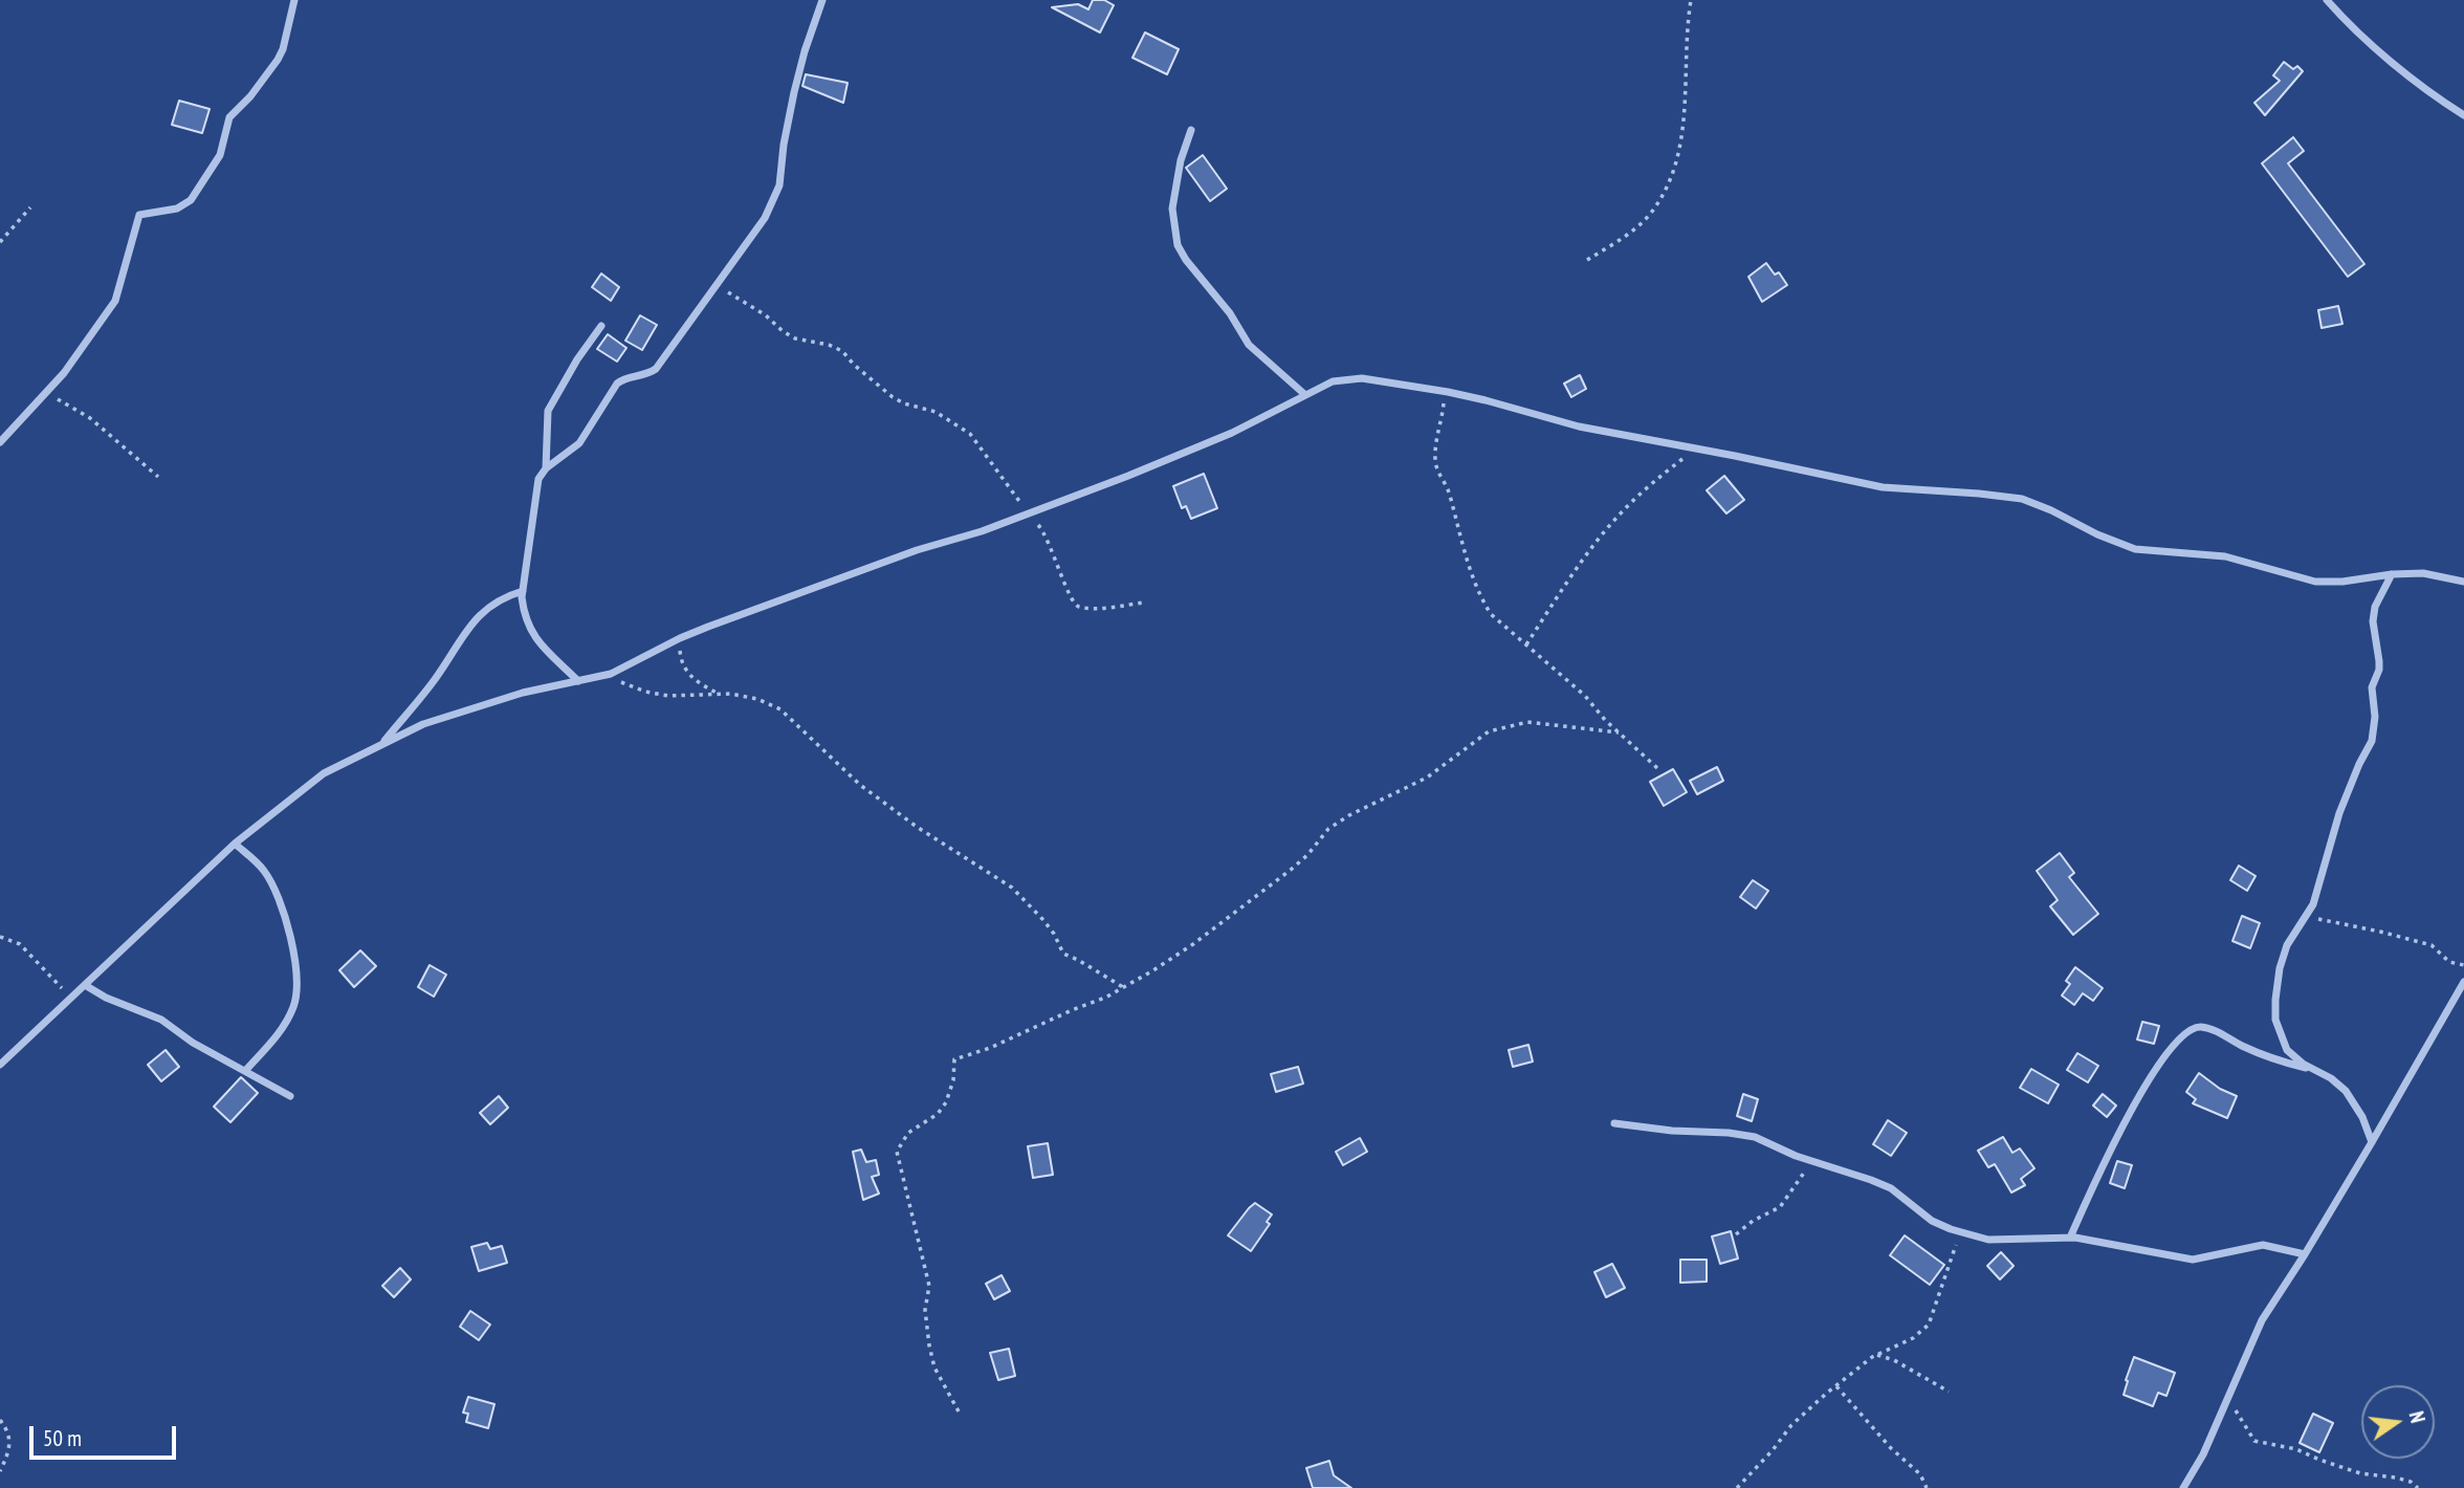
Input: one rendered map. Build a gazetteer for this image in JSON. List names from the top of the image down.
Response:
{
  "scale_bar": "50 m",
  "north": "right"
}
